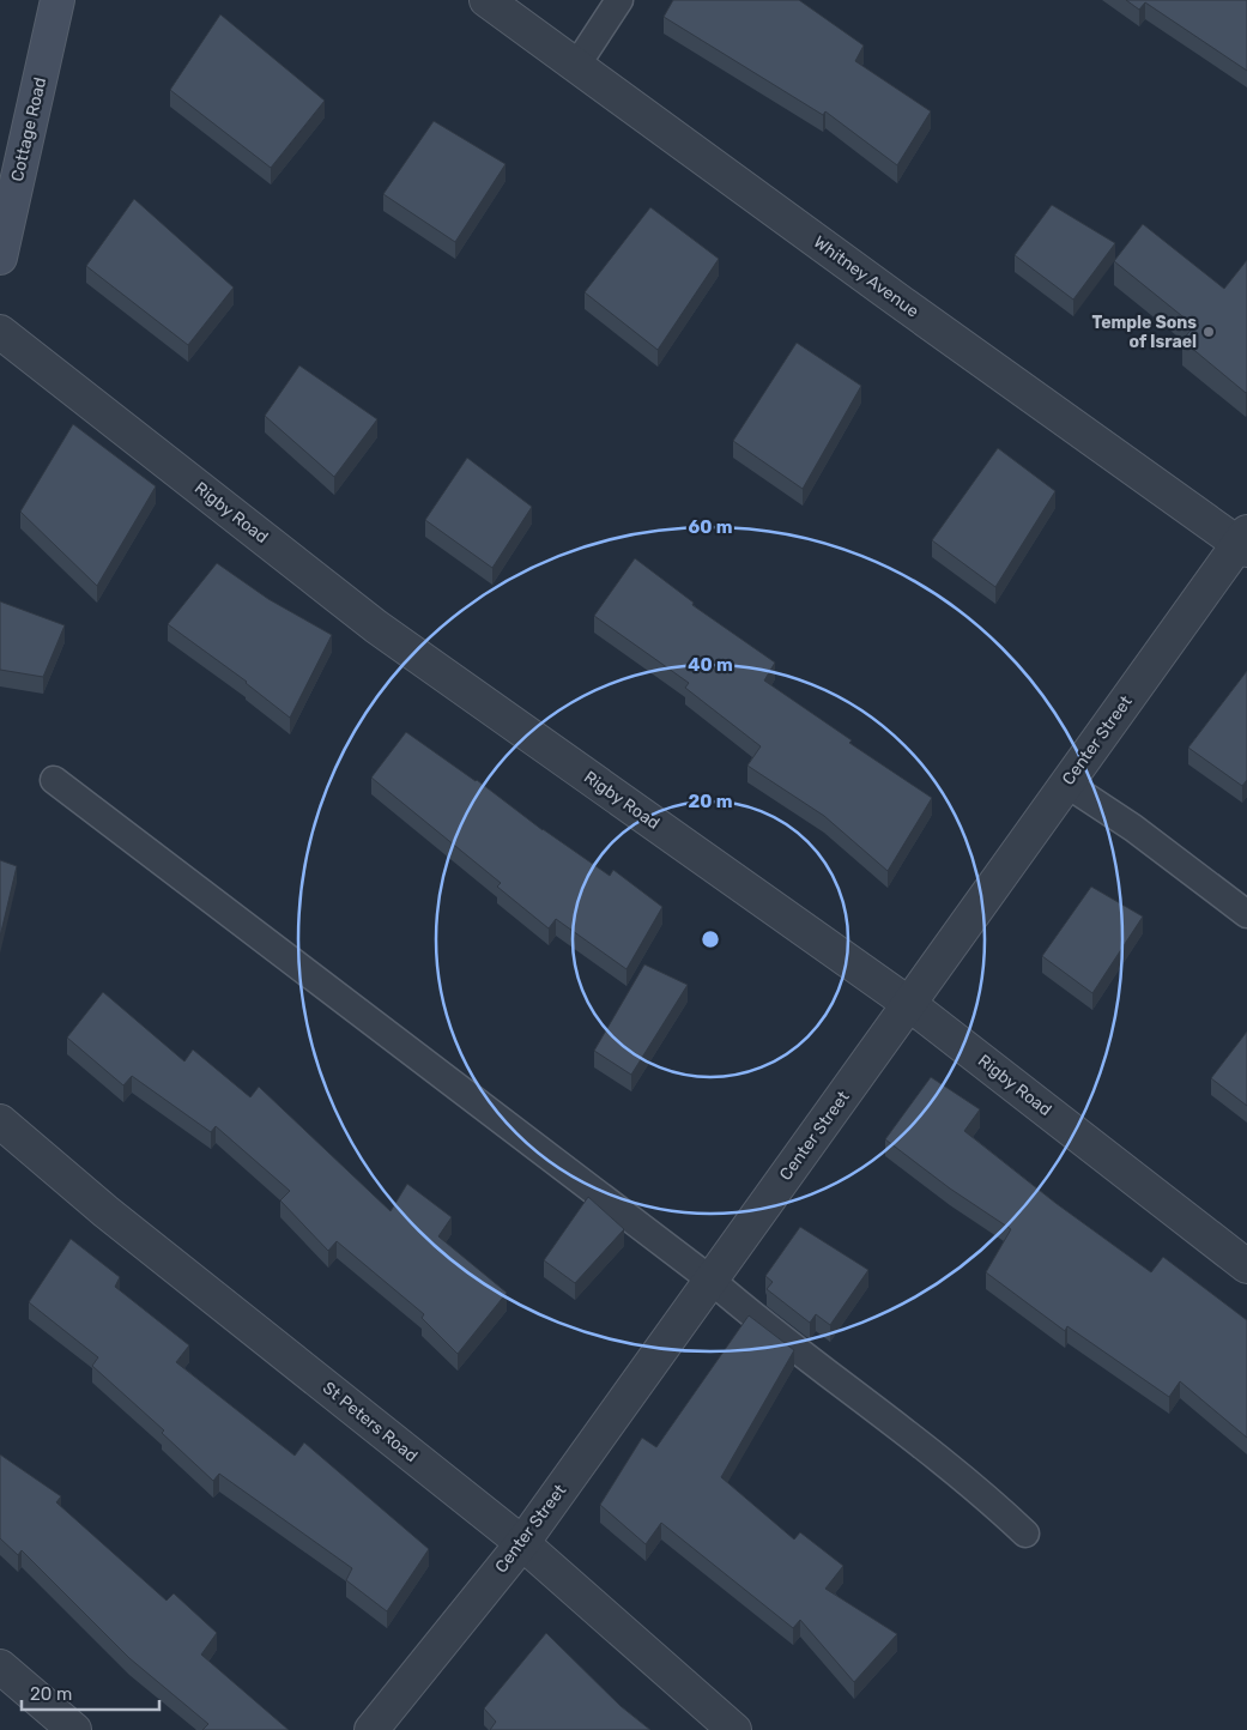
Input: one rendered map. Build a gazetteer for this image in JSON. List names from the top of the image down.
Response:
{
  "streets": {
    "main road": ["Cottage Road"],
    "street": [
      "Whitney Avenue",
      "Rigby Road",
      "Center Street",
      "St Peters Road"
    ]
  },
  "crossings": [
    ["Whitney Avenue", "Center Street"],
    ["Rigby Road", "Center Street"],
    ["Center Street", "St Peters Road"]
  ],
  "places": ["Temple Sons of Israel"],
  "scale_bar": "20 m",
  "rings": ["60 m", "40 m", "20 m"]
}
